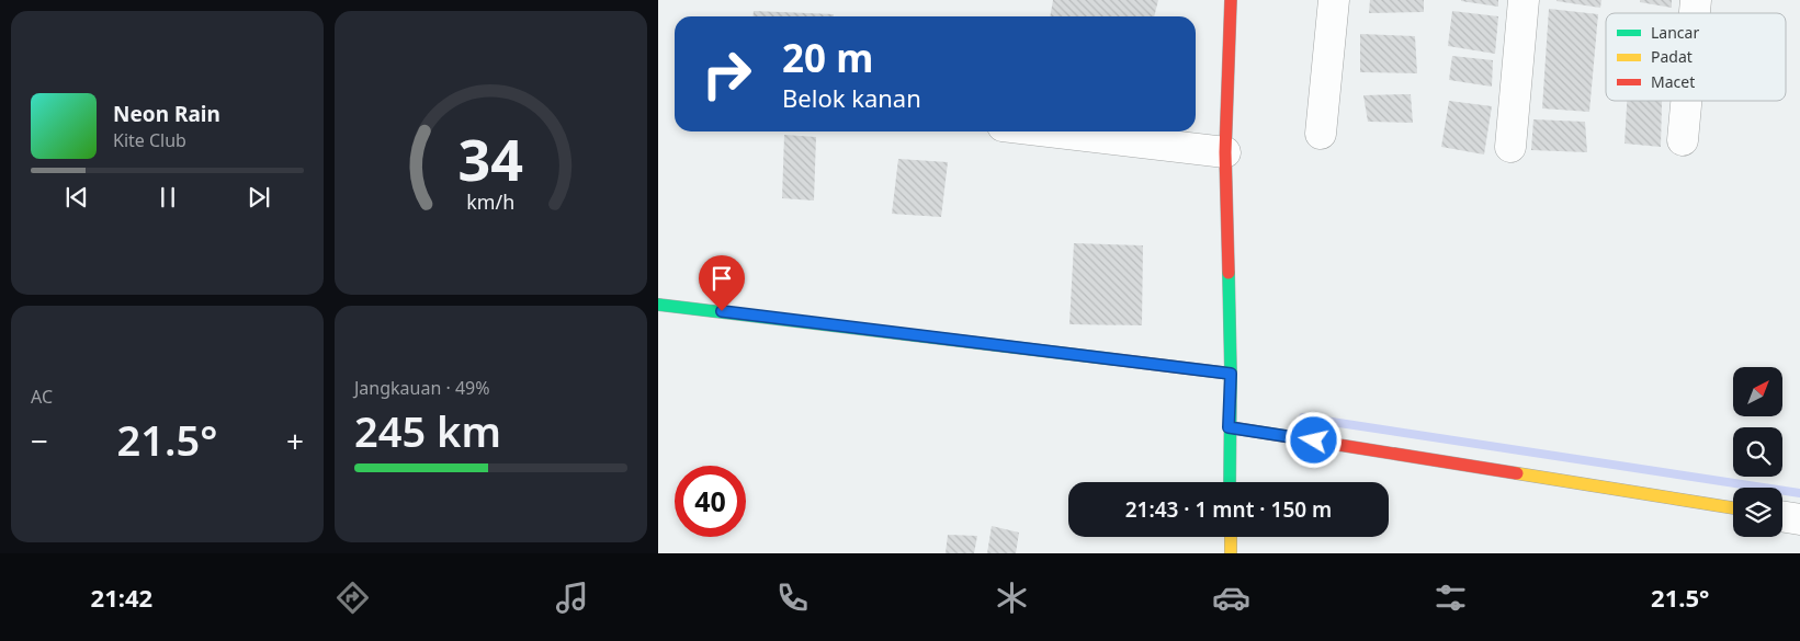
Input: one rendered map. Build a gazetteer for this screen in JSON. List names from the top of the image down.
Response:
{
  "legend": ["Lancar", "Padat", "Macet"],
  "north": "top right",
  "page": {
    "turn": ["20 m", "Belok kanan"],
    "song": ["Neon Rain", "Kite Club"],
    "tile": [
      "AC",
      ["Jangkauan · 49%", "245 km"]
    ],
    "heat": ["−", "21.5°", "+"],
    "limit": "40",
    "trip": "21:43 · 1 mnt · 150 m",
    "tabs": ["21:42", "21.5°"],
    "gauge": ["34", "km/h"]
  }
}
